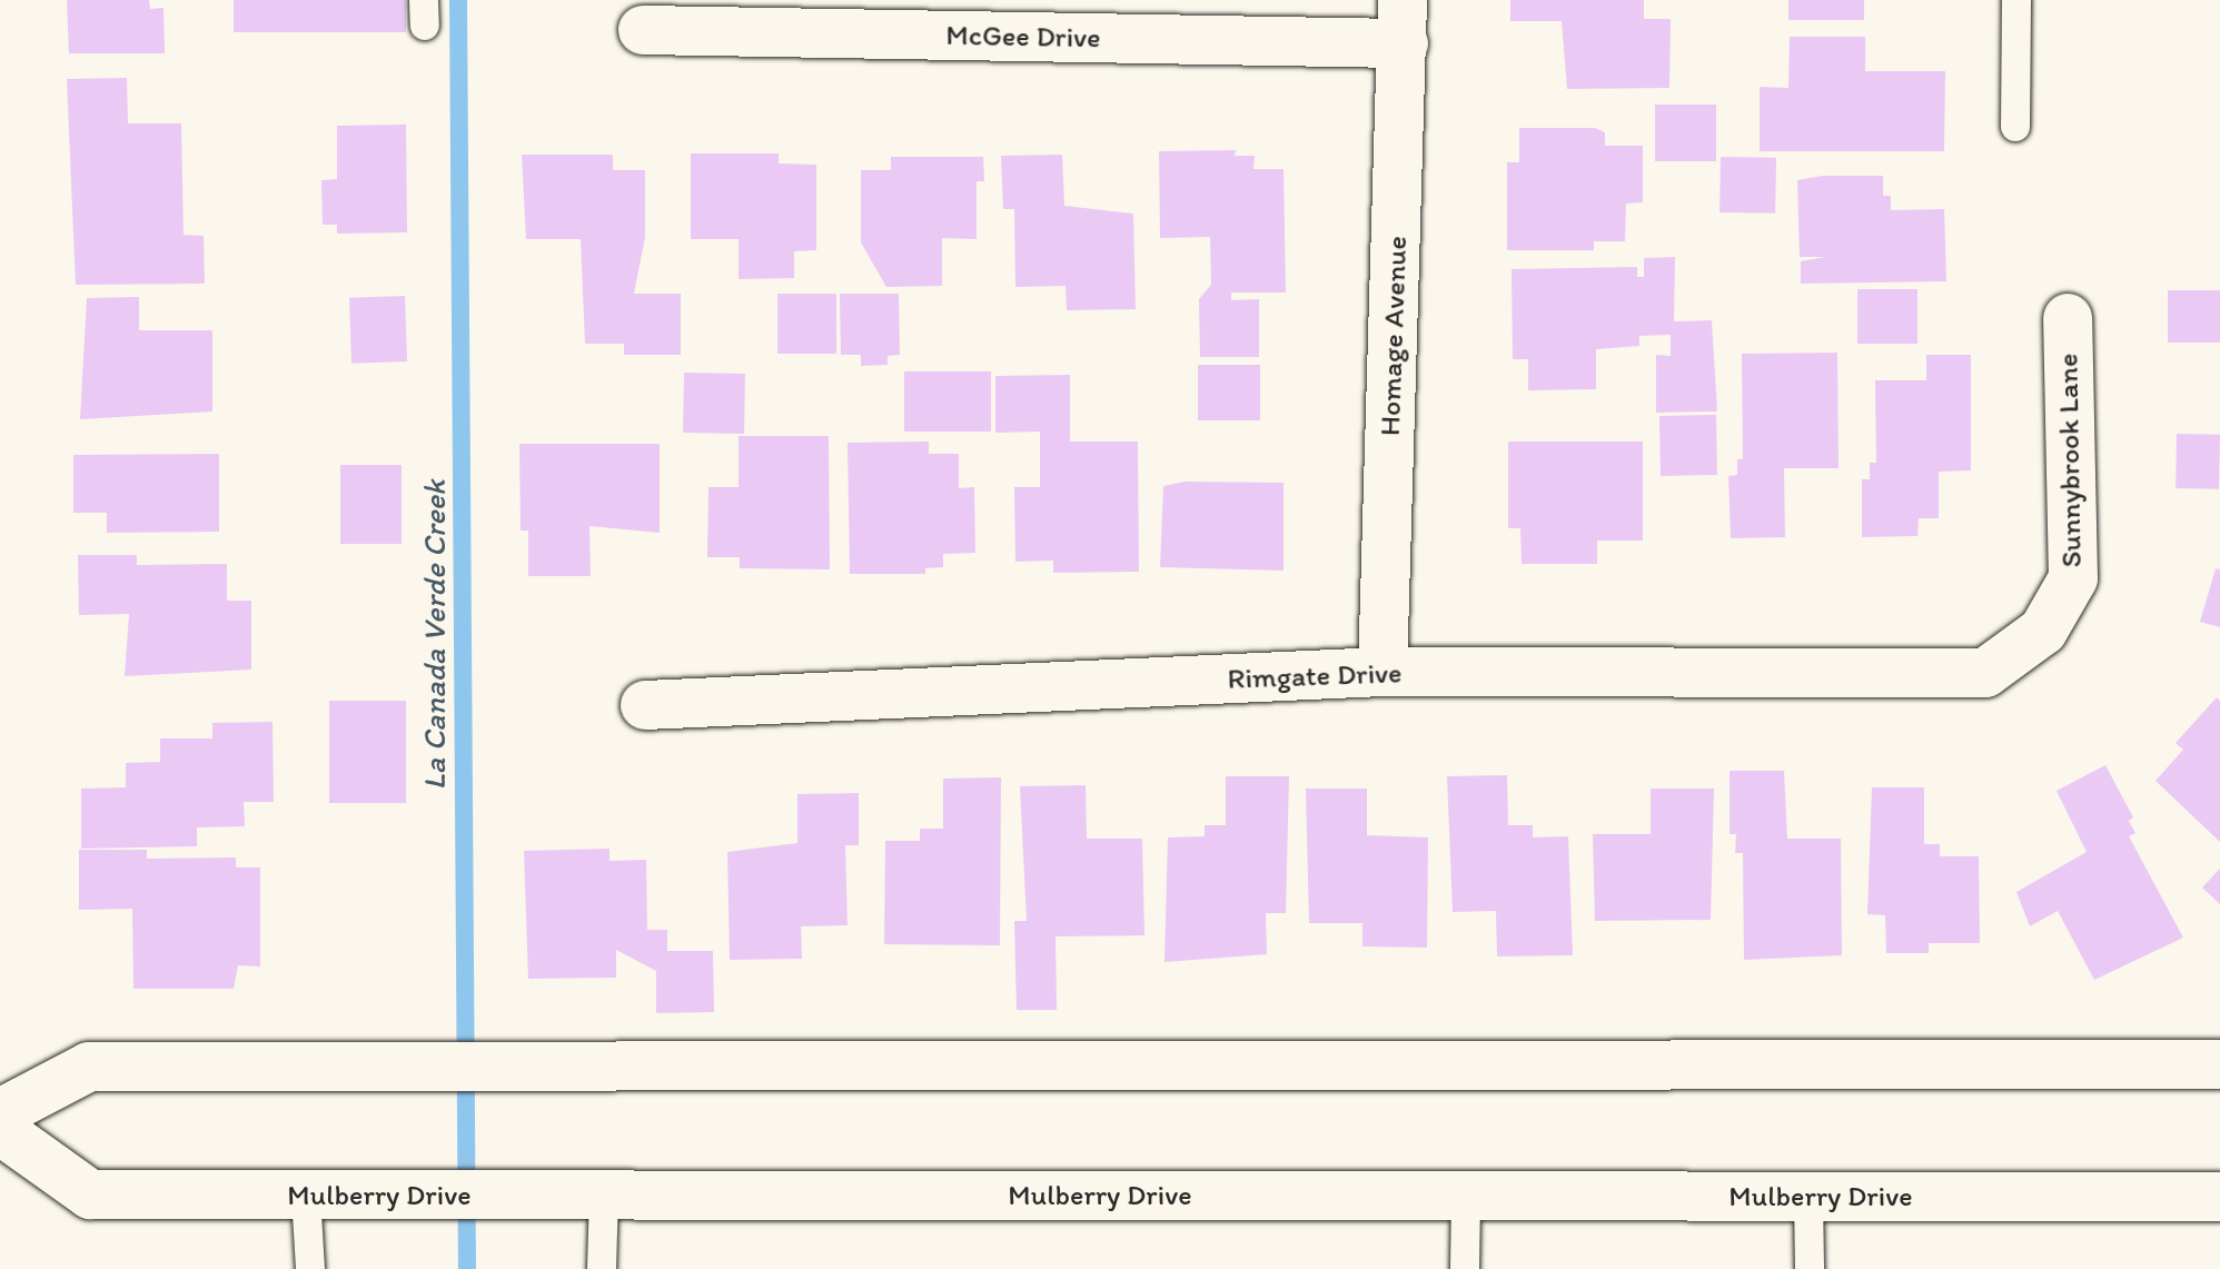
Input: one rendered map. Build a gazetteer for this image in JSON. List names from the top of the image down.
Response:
{
  "streets": {
    "main road": [
      "McGee Drive",
      "Homage Avenue",
      "Sunnybrook Lane",
      "Rimgate Drive",
      "Mulberry Drive"
    ]
  },
  "crossings": [
    ["McGee Drive", "Homage Avenue"],
    ["Homage Avenue", "Rimgate Drive"],
    ["Sunnybrook Lane", "Rimgate Drive"]
  ],
  "water": ["La Canada Verde Creek"]
}
